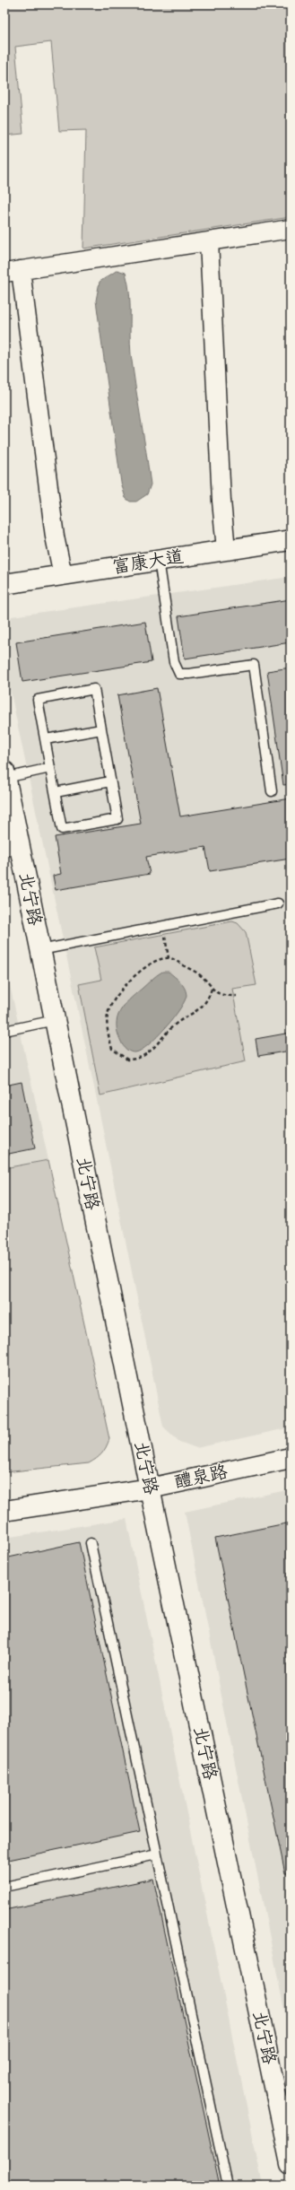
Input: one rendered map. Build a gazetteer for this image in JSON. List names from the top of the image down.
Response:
{
  "streets": {
    "street": ["富康大道", "北宁路", "醴泉路"]
  },
  "crossings": [
    ["北宁路", "醴泉路"]
  ]
}
